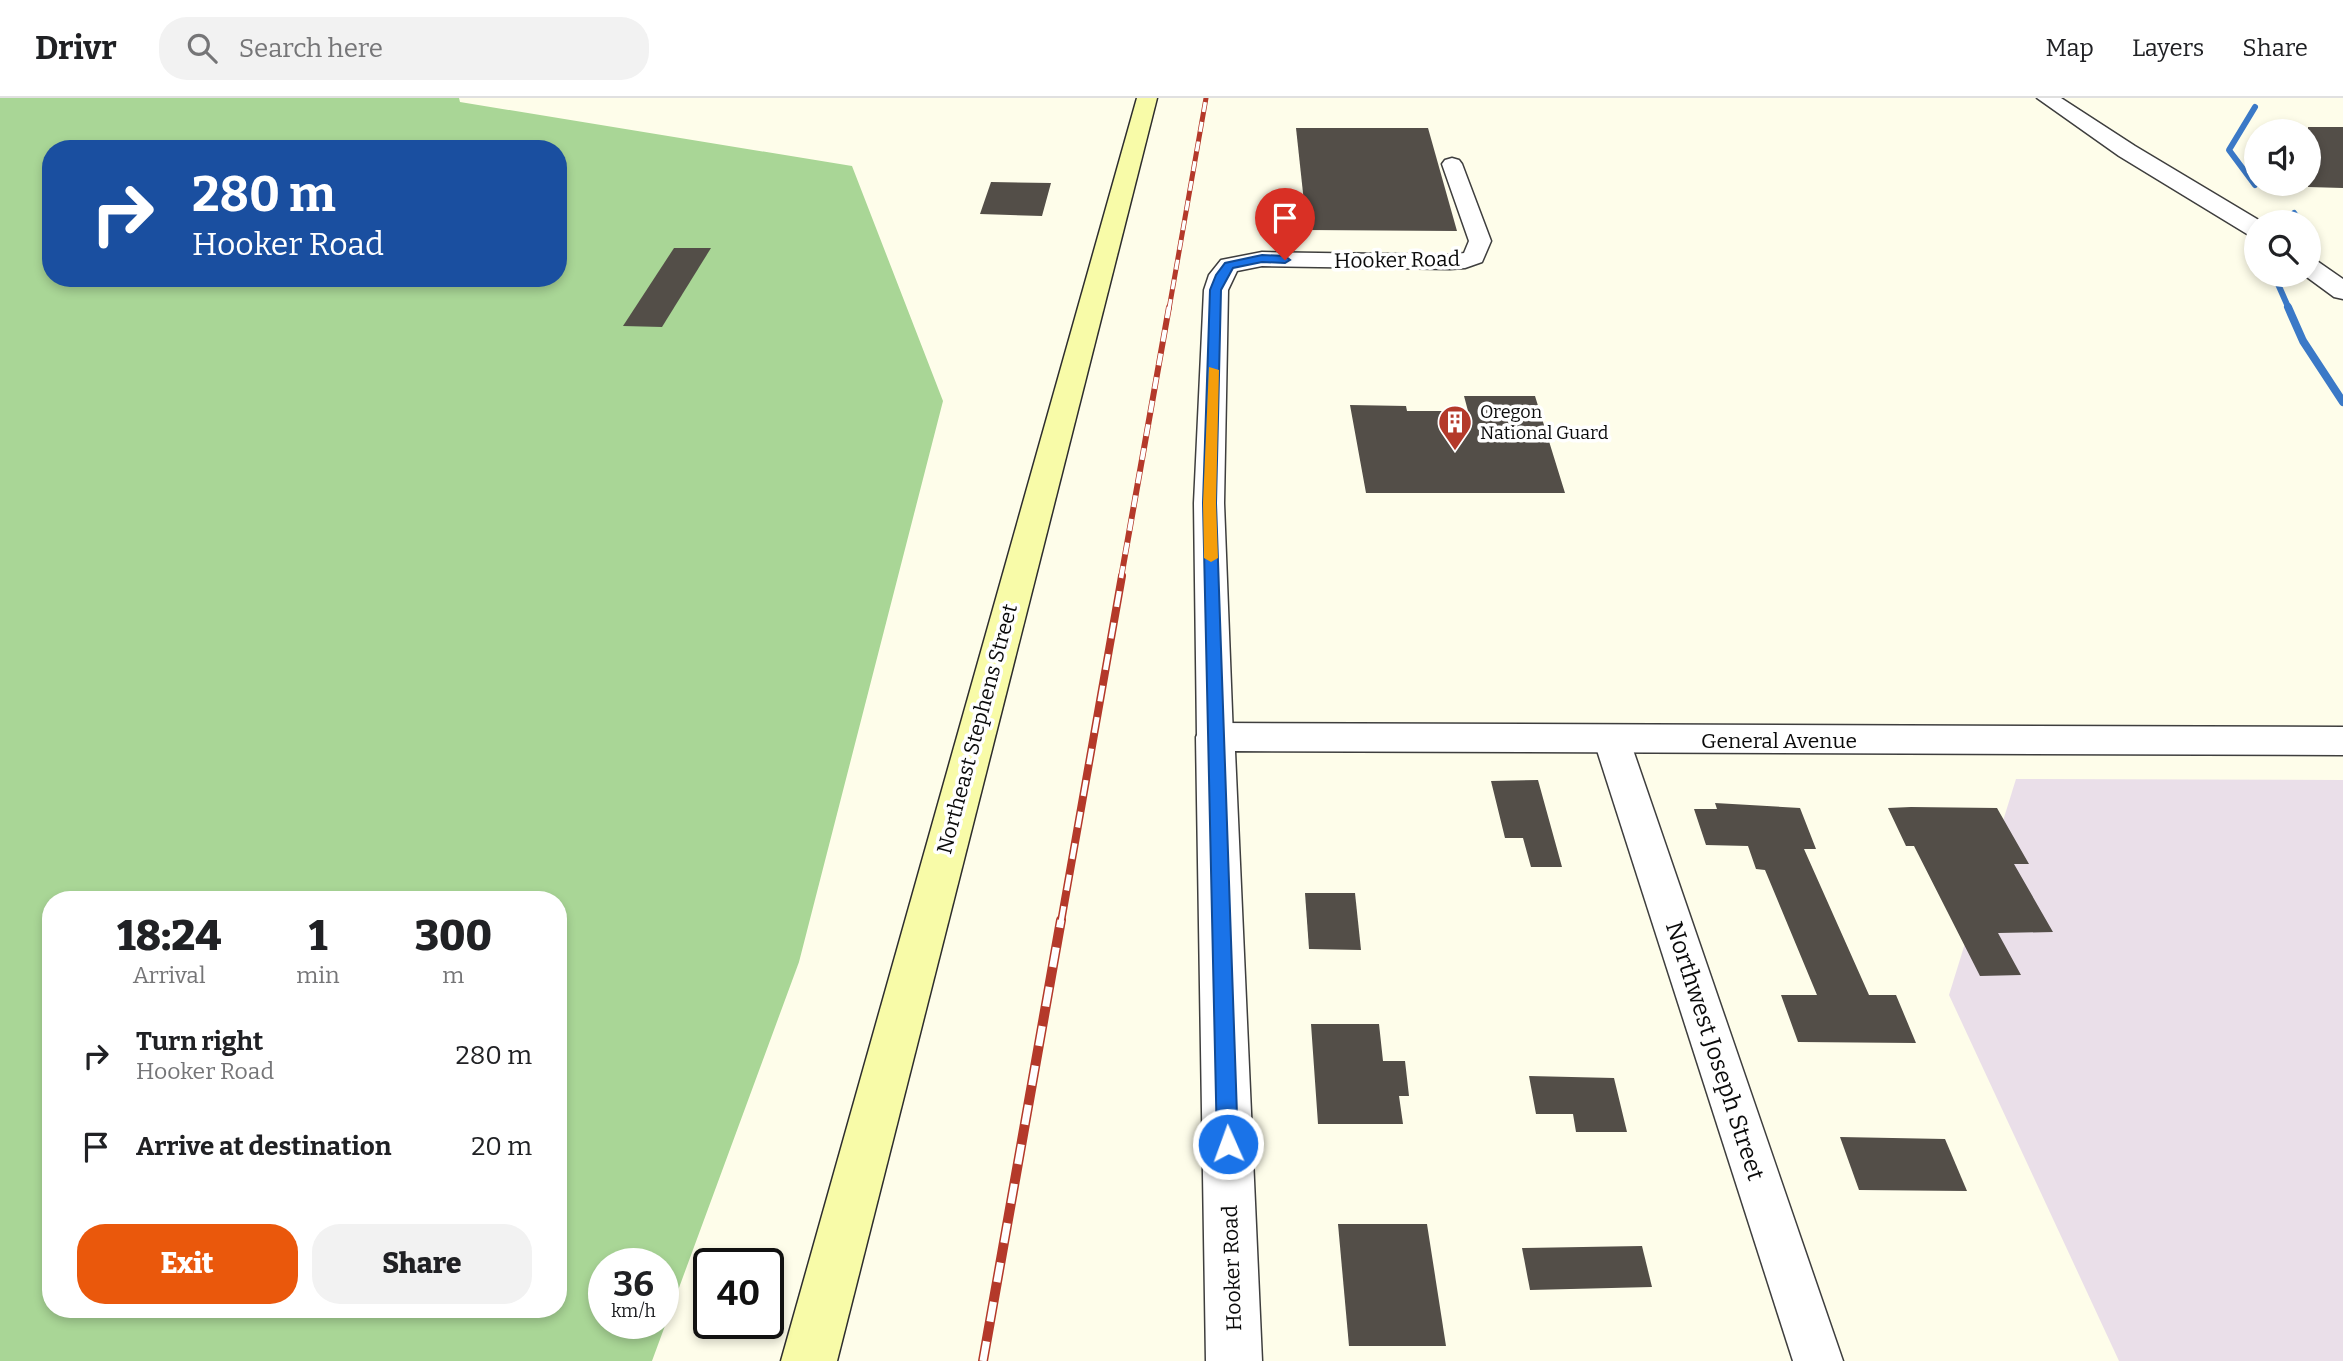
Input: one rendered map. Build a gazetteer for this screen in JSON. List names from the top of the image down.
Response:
{
  "streets": {
    "main road": ["Northeast Stephens Street"],
    "street": ["Hooker Road", "General Avenue", "Northwest Joseph Street"]
  },
  "crossings": [
    ["Hooker Road", "General Avenue"],
    ["General Avenue", "Northwest Joseph Street"]
  ],
  "places": {
    "building": ["Oregon National Guard"]
  },
  "page": {
    "header": "Drivr",
    "search": "Search here",
    "nav": ["Map", "Layers", "Share"],
    "turn": ["280 m", "Hooker Road"],
    "eta": [
      "18:24",
      "Arrival",
      "1",
      "min",
      "300",
      "m"
    ],
    "list": [
      {
        "name": "Turn right",
        "note": "Hooker Road",
        "value": "280 m"
      },
      {
        "name": "Arrive at destination",
        "value": "20 m"
      }
    ],
    "buttons": ["Exit", "Share"],
    "speed": "36 km/h",
    "limit": "40"
  }
}
